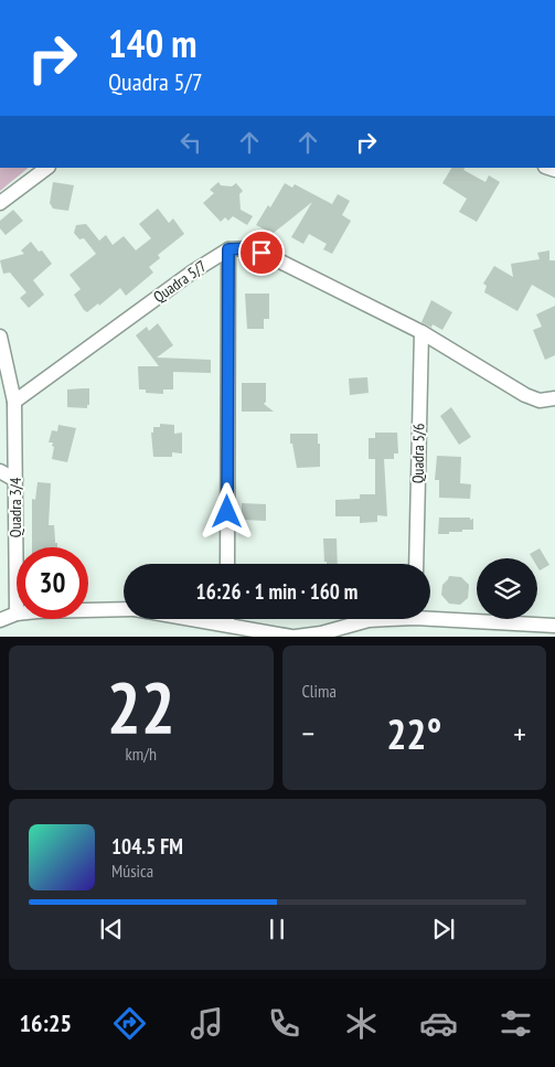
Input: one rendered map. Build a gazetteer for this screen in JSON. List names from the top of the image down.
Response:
{
  "streets": {
    "street": ["Quadra 5/7", "Quadra 5/6", "Quadra 3/4"]
  },
  "crossings": [
    ["Quadra 5/7", "Quadra 3/4"]
  ],
  "page": {
    "turn": ["140 m", "Quadra 5/7"],
    "limit": "30",
    "trip": "16:26 · 1 min · 160 m",
    "tile": [
      ["22", "km/h"],
      "Clima"
    ],
    "heat": ["−", "22°", "+"],
    "song": ["104.5 FM", "Música"],
    "tabs": "16:25"
  }
}
